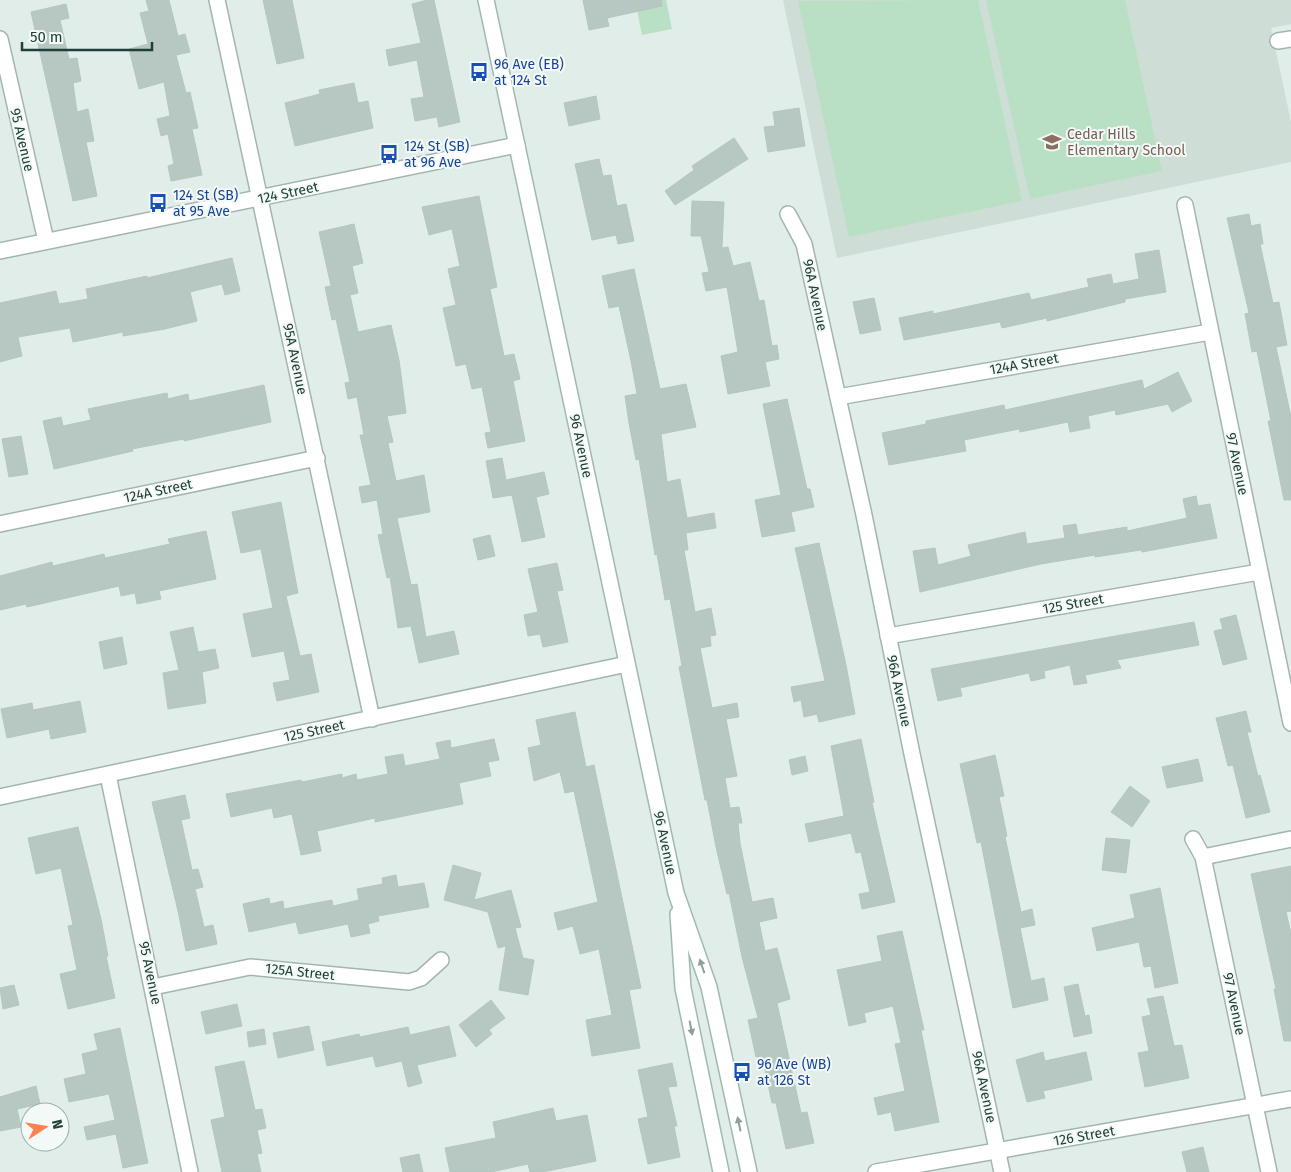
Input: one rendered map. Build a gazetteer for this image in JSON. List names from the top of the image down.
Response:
{
  "streets": {
    "street": [
      "95 Avenue",
      "124 Street",
      "96A Avenue",
      "95A Avenue",
      "124A Street",
      "96 Avenue",
      "97 Avenue",
      "125 Street",
      "125A Street",
      "126 Street"
    ]
  },
  "crossings": [
    ["95 Avenue", "124 Street"],
    ["95 Avenue", "125 Street"],
    ["95 Avenue", "125A Street"],
    ["124 Street", "95A Avenue"],
    ["124 Street", "96 Avenue"],
    ["96A Avenue", "124A Street"],
    ["96A Avenue", "125 Street"],
    ["96A Avenue", "126 Street"],
    ["95A Avenue", "124A Street"],
    ["95A Avenue", "125 Street"],
    ["124A Street", "97 Avenue"],
    ["96 Avenue", "125 Street"],
    ["97 Avenue", "125 Street"],
    ["97 Avenue", "126 Street"]
  ],
  "places": {
    "bus stop": [
      "96 Ave (EB) at 124 St",
      "124 St (SB) at 96 Ave",
      "124 St (SB) at 95 Ave",
      "96 Ave (WB) at 126 St"
    ],
    "school or university": ["Cedar Hills Elementary School"]
  },
  "scale_bar": "50 m",
  "north": "right"
}
